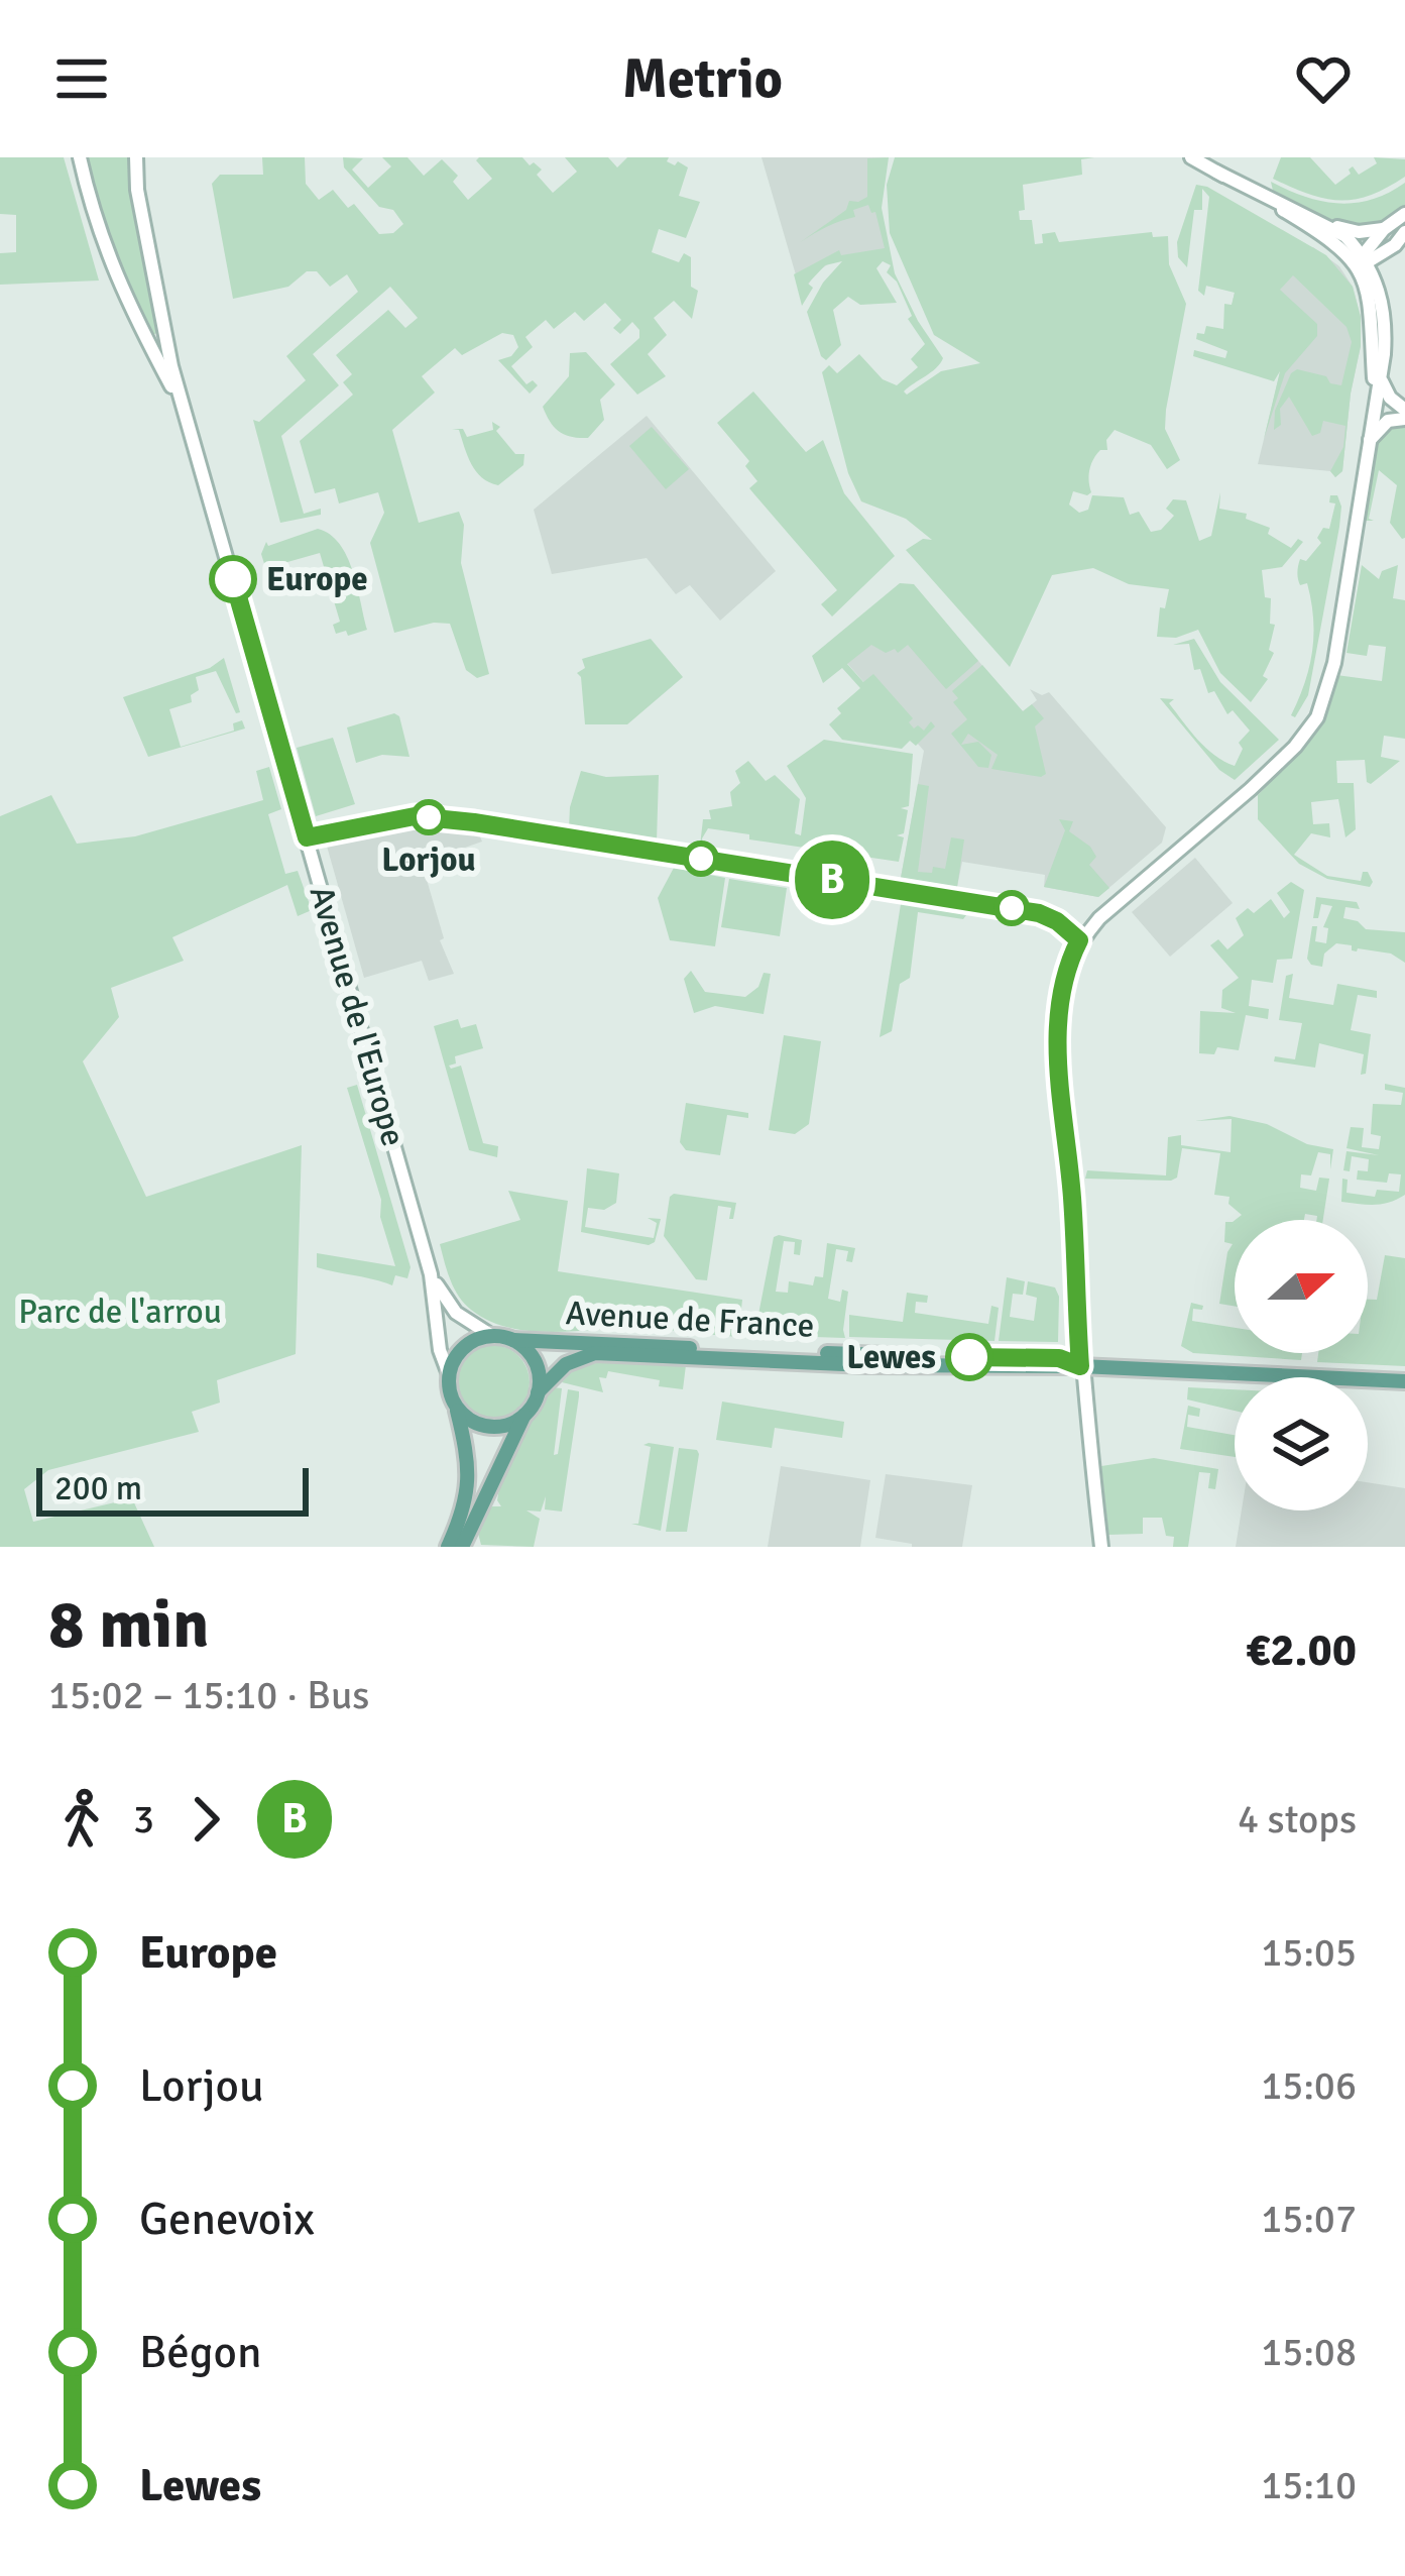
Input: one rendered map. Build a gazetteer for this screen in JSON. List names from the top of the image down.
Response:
{
  "streets": {
    "main road": ["Avenue de France"],
    "street": ["Avenue de l'Europe"]
  },
  "crossings": [
    ["Avenue de l'Europe", "Avenue de France"]
  ],
  "parks": ["Parc de l'arrou"],
  "places": ["Europe", "Lorjou", "Lewes"],
  "lines": ["bus line B"],
  "scale_bar": "200 m",
  "north": "right",
  "page": {
    "header": "Metrio",
    "on_map": "B",
    "scale": "200 m",
    "heading": ["8 min", "15:02 – 15:10 · Bus", "€2.00"],
    "legs": ["3", "B", "4 stops"],
    "list": [
      {
        "name": "Europe",
        "value": "15:05"
      },
      {
        "name": "Lorjou",
        "value": "15:06"
      },
      {
        "name": "Genevoix",
        "value": "15:07"
      },
      {
        "name": "Bégon",
        "value": "15:08"
      },
      {
        "name": "Lewes",
        "value": "15:10"
      }
    ]
  }
}
